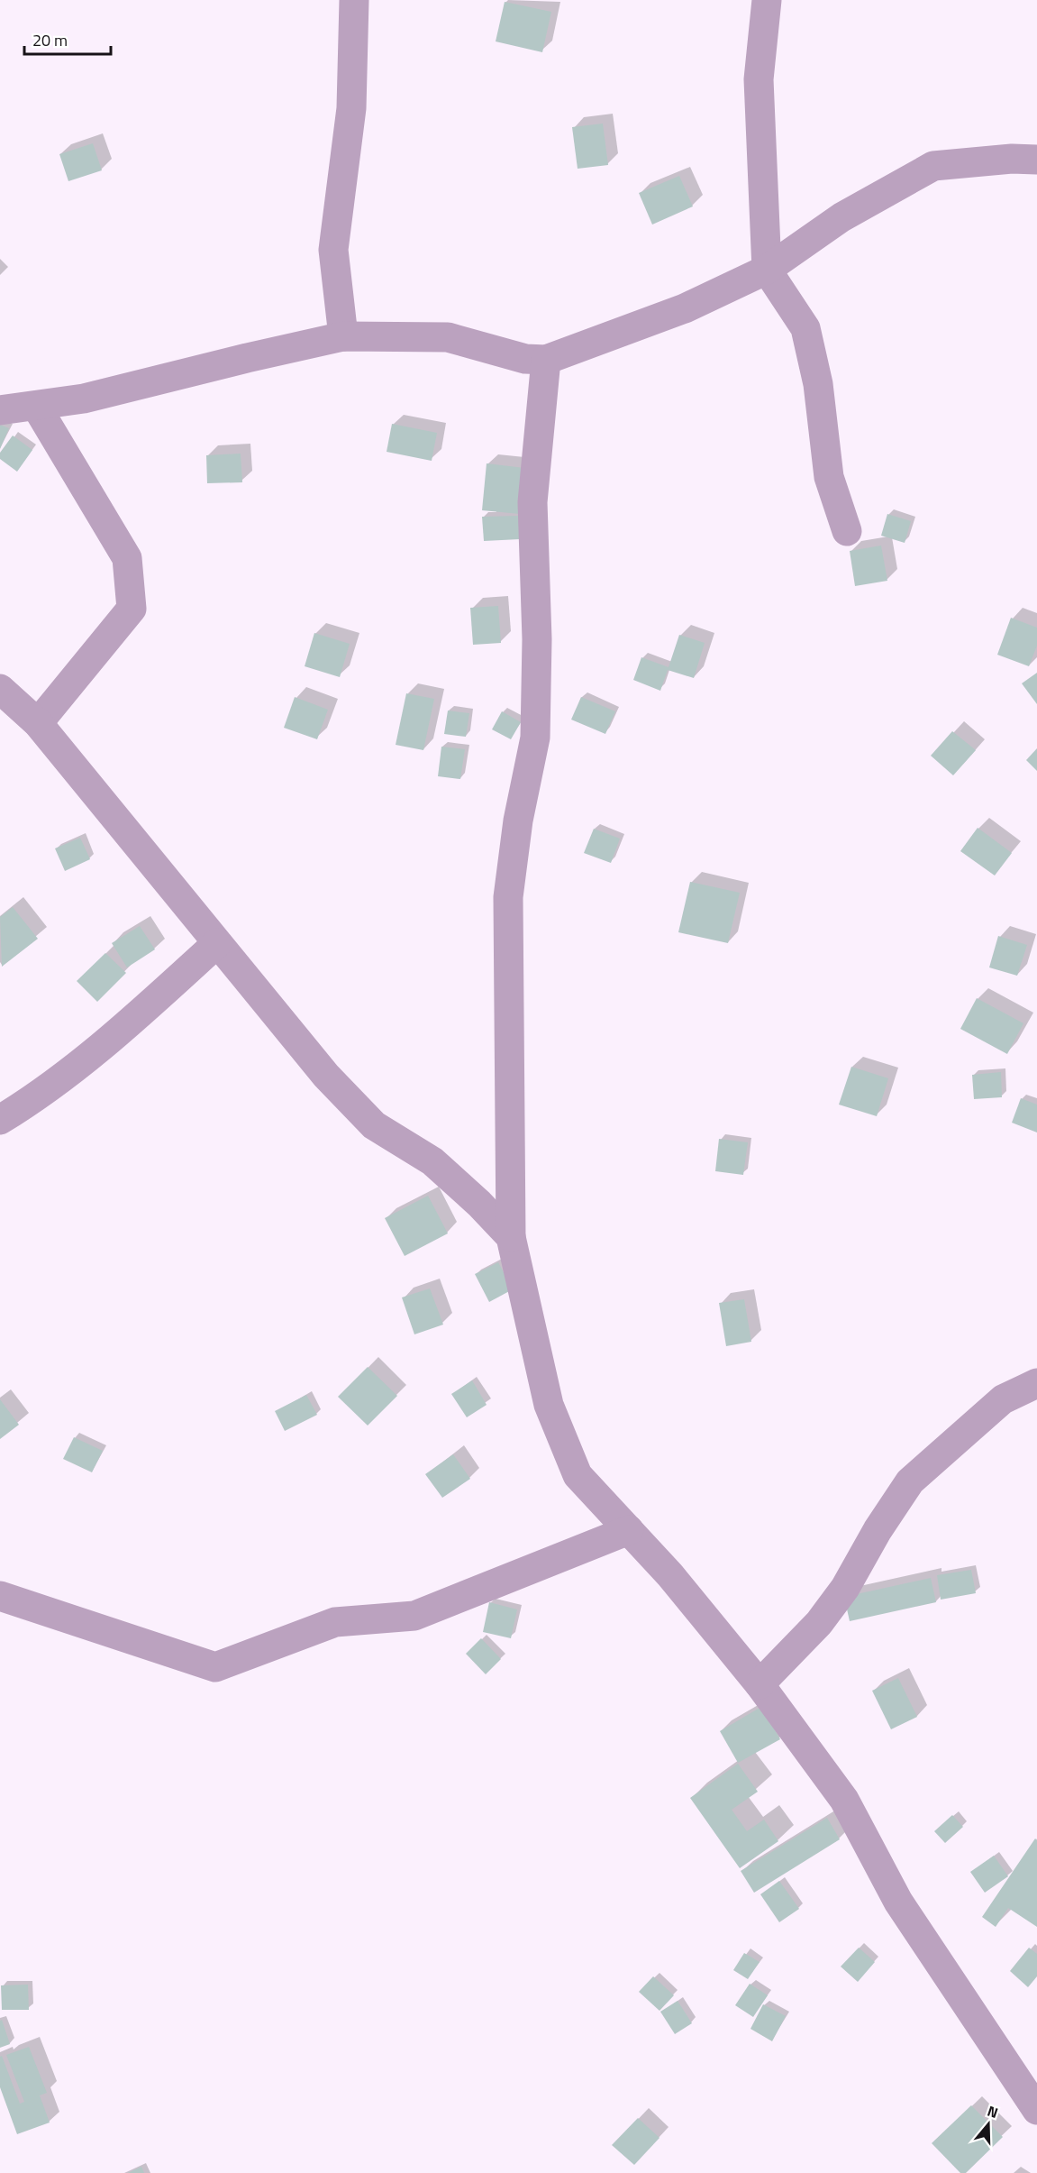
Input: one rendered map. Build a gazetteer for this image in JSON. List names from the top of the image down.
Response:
{
  "scale_bar": "20 m",
  "north": "top"
}
